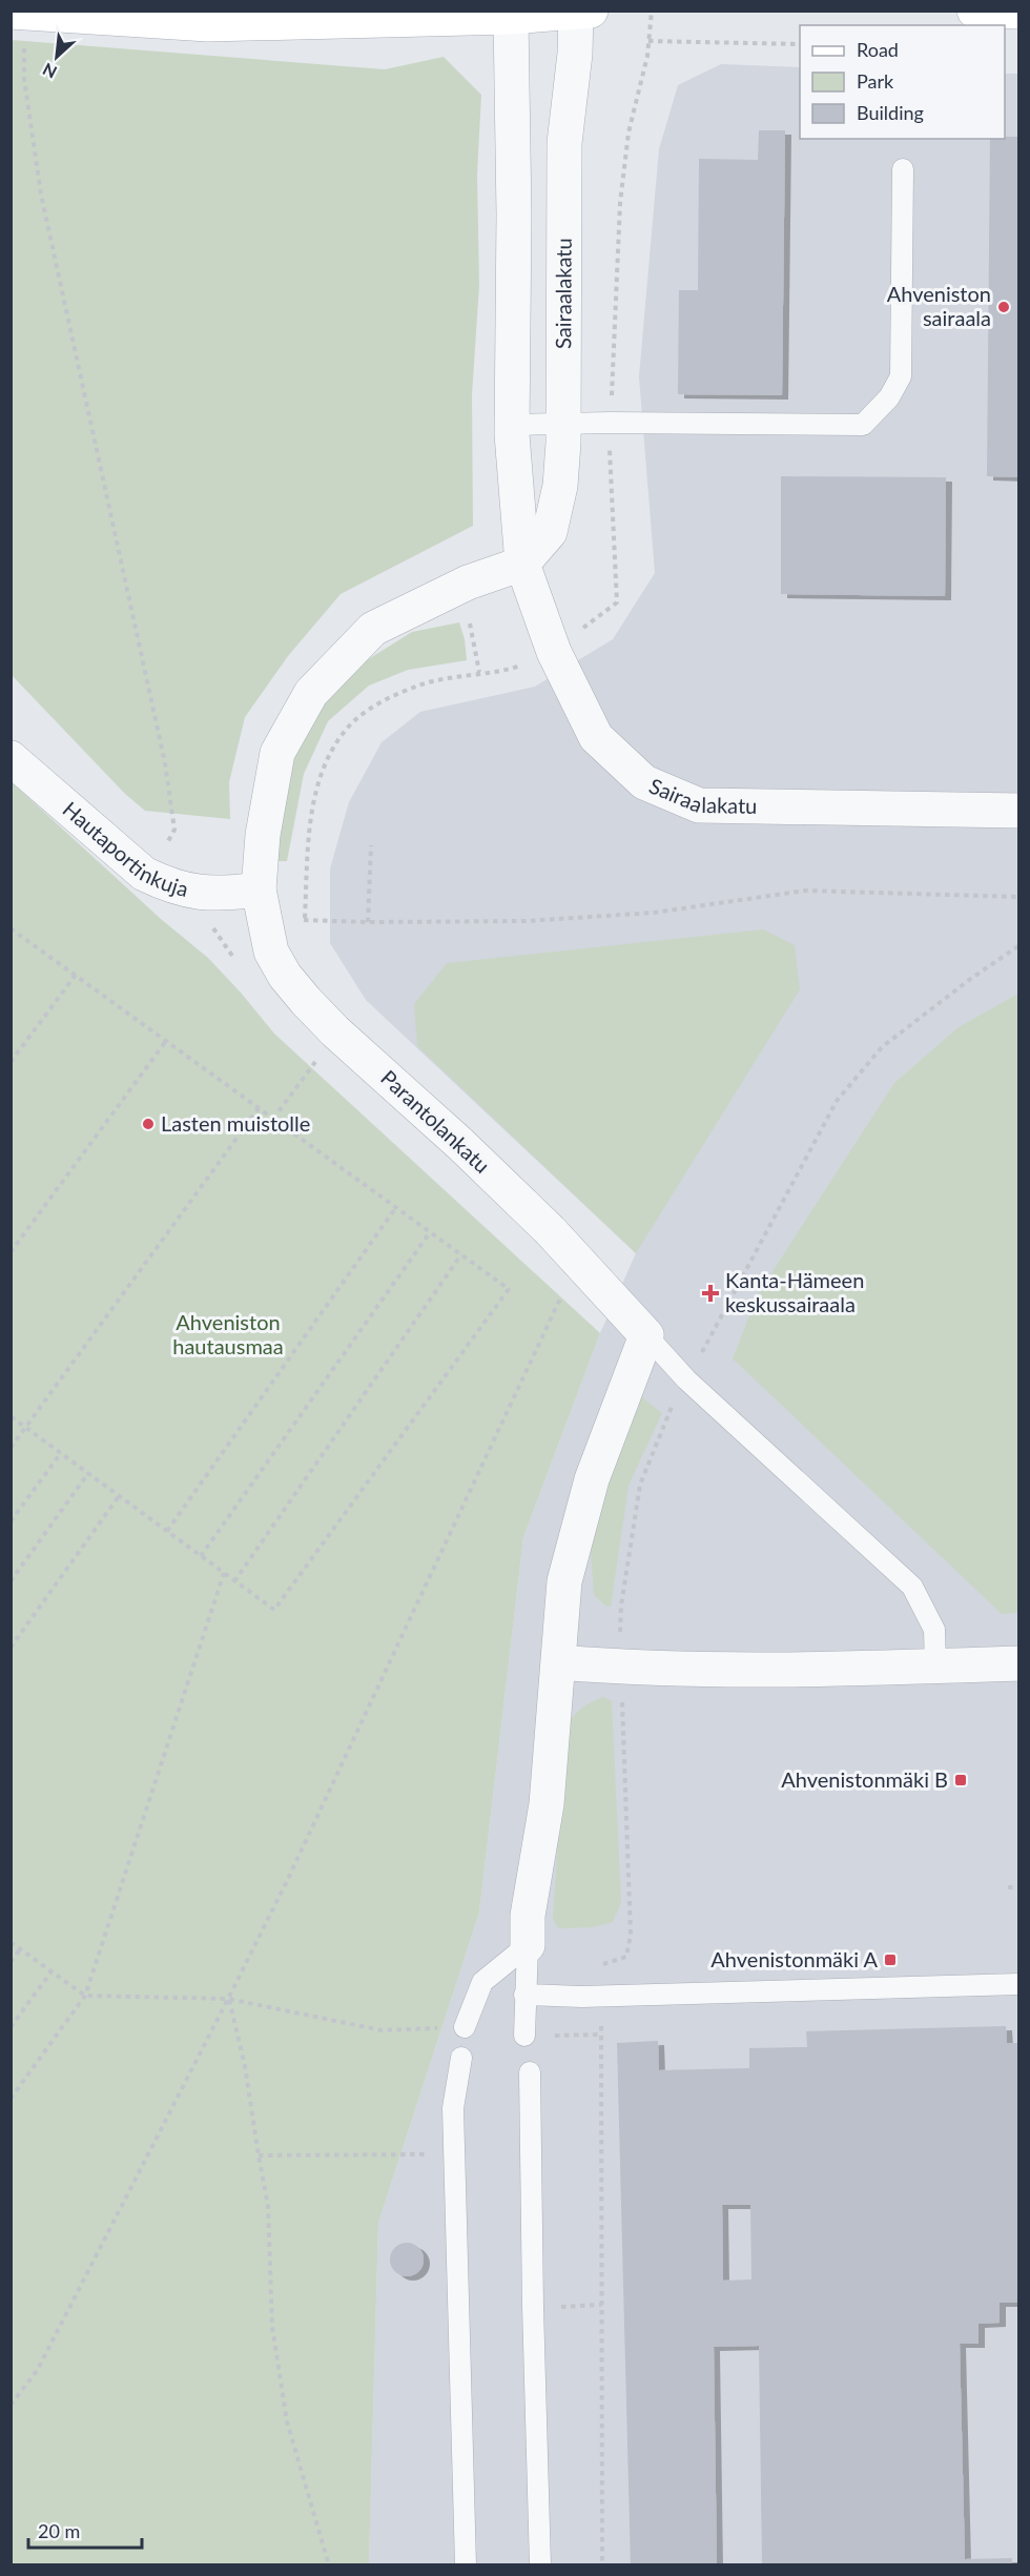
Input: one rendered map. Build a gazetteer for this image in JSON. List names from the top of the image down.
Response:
{
  "streets": {
    "street": ["Sairaalakatu", "Hautaportinkuja", "Parantolankatu"]
  },
  "crossings": [
    ["Sairaalakatu", "Hautaportinkuja"],
    ["Sairaalakatu", "Parantolankatu"],
    ["Hautaportinkuja", "Parantolankatu"]
  ],
  "parks": ["Ahveniston hautausmaa"],
  "places": {
    "other": ["Ahveniston sairaala", "Lasten muistolle"],
    "health": ["Kanta-Hämeen keskussairaala"],
    "transit": ["Ahvenistonmäki B", "Ahvenistonmäki A"]
  },
  "legend": ["Road", "Park", "Building"],
  "scale_bar": "20 m",
  "north": "bottom left"
}
